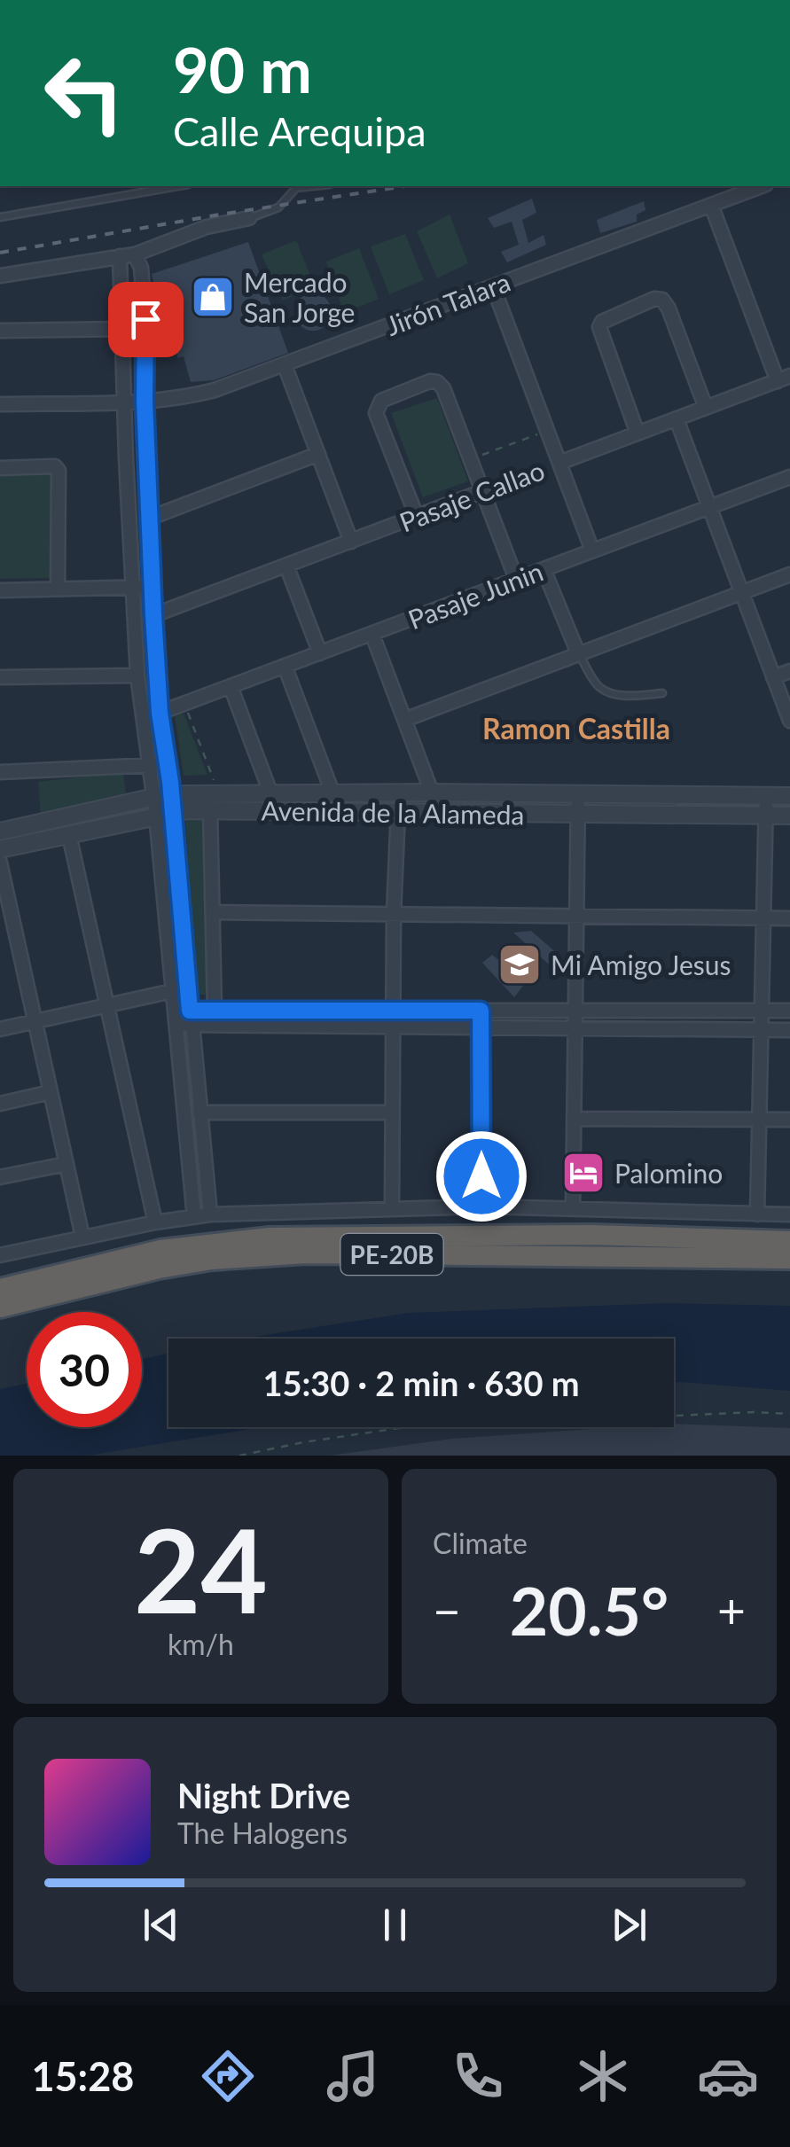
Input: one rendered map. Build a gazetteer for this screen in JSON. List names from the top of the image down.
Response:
{
  "streets": {
    "highway": ["PE-20B"],
    "street": [
      "Jirón Talara",
      "Pasaje Callao",
      "Pasaje Junin",
      "Avenida de la Alameda"
    ]
  },
  "districts": ["Ramon Castilla"],
  "places": {
    "shop": ["Mercado San Jorge"],
    "school or university": ["Mi Amigo Jesus"],
    "hotel": ["Palomino"]
  },
  "page": {
    "turn": ["90 m", "Calle Arequipa"],
    "limit": "30",
    "trip": "15:30 · 2 min · 630 m",
    "tile": [
      ["24", "km/h"],
      "Climate"
    ],
    "heat": ["−", "20.5°", "+"],
    "song": ["Night Drive", "The Halogens"],
    "tabs": "15:28"
  }
}
